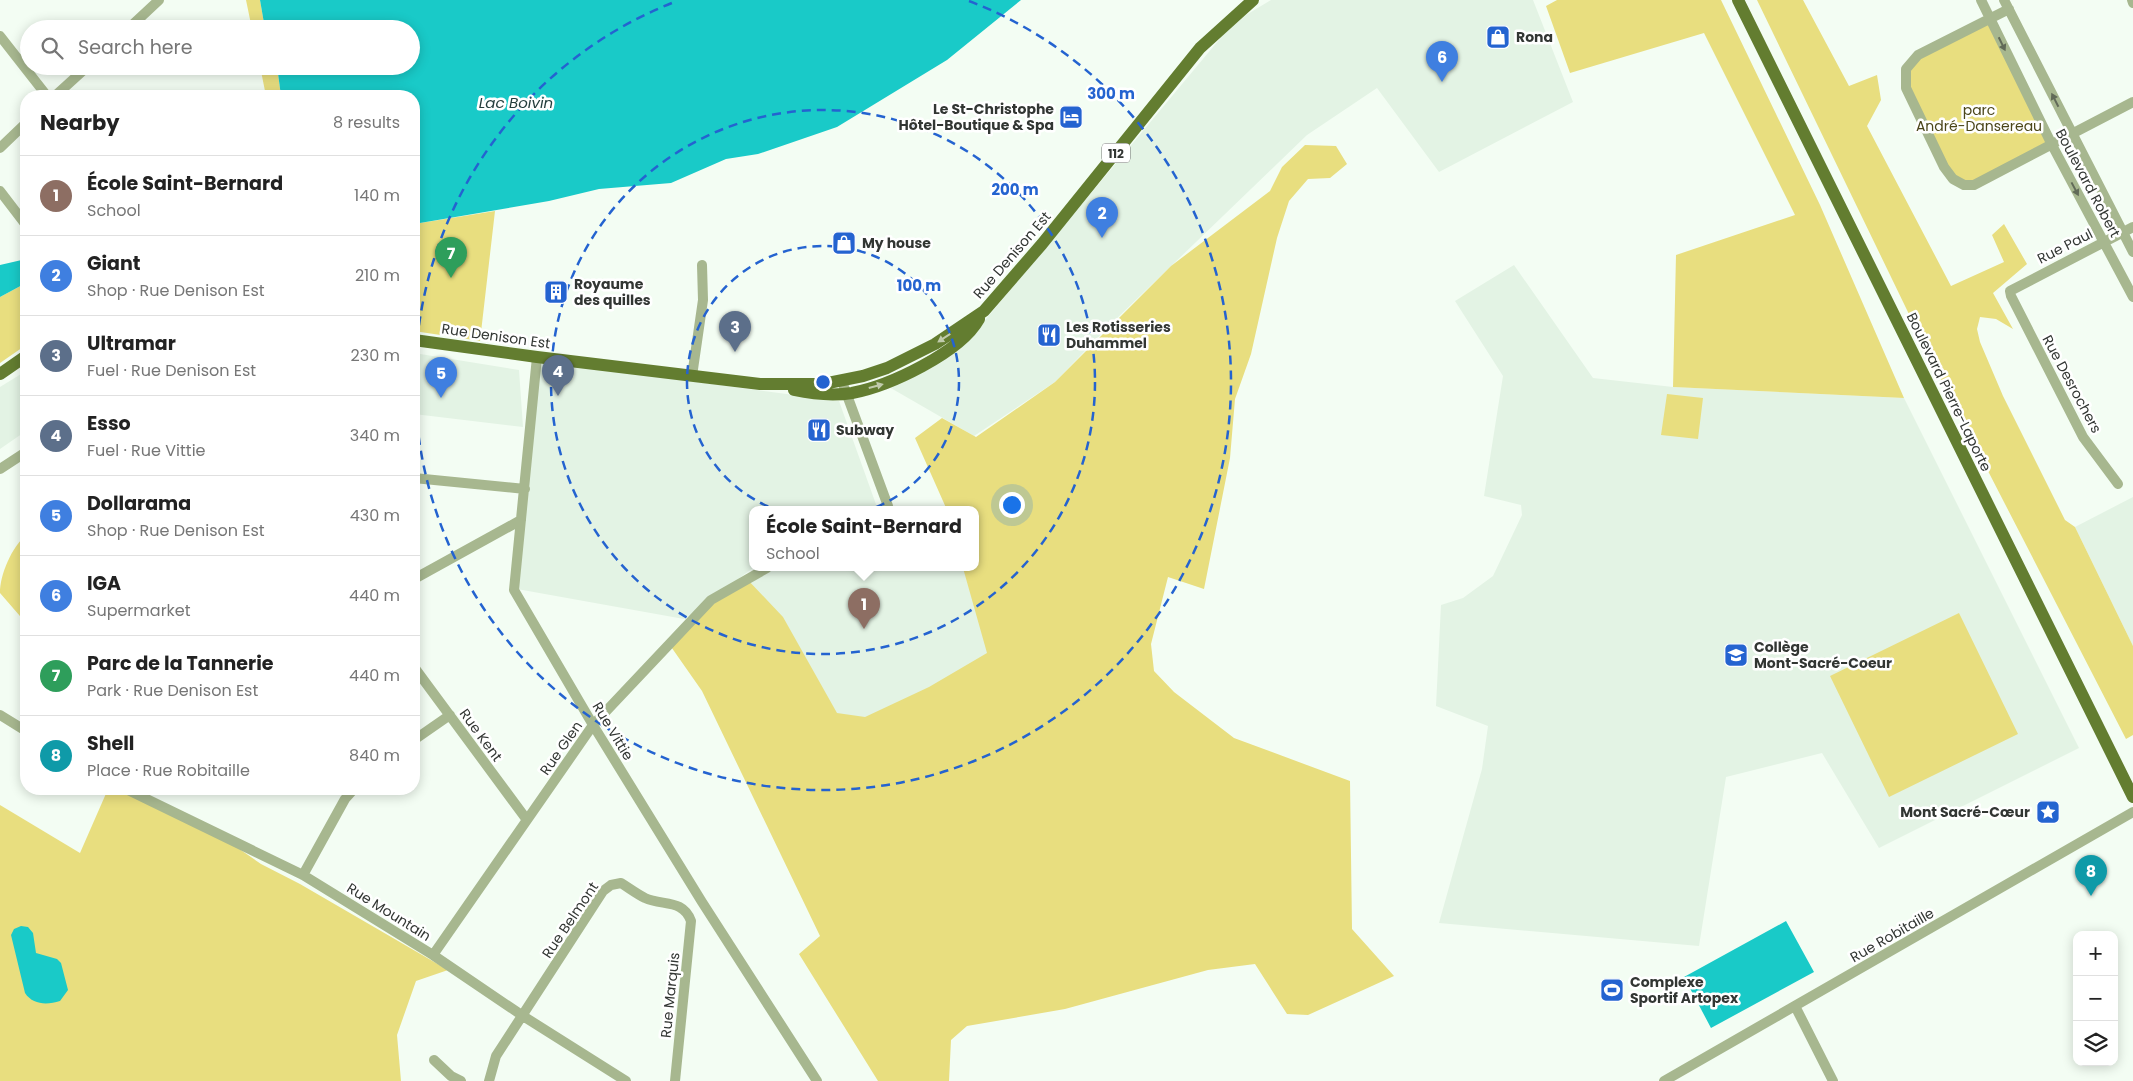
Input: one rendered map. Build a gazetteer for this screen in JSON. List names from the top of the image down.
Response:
{
  "streets": {
    "main road": ["112", "Rue Denison Est", "Boulevard Pierre-Laporte"],
    "street": [
      "Boulevard Robert",
      "Rue Paul",
      "Rue Desrochers",
      "Rue Vittie",
      "Rue Kent",
      "Rue Glen",
      "Rue Mountain",
      "Rue Belmont",
      "Rue Robitaille",
      "Rue Marquis"
    ]
  },
  "crossings": [
    ["Boulevard Robert", "Rue Paul"],
    ["Rue Paul", "Rue Desrochers"],
    ["Rue Denison Est", "Rue Vittie"],
    ["Rue Vittie", "Rue Glen"],
    ["Rue Kent", "Rue Glen"],
    ["Rue Glen", "Rue Mountain"],
    ["Rue Mountain", "Rue Belmont"],
    ["Rue Belmont", "Rue Marquis"]
  ],
  "water": ["Lac Boivin"],
  "parks": ["parc André-Dansereau"],
  "places": {
    "shop": ["Rona", "My house"],
    "hotel": ["Le St-Christophe Hôtel-Boutique & Spa"],
    "building": ["Royaume des quilles"],
    "restaurant": ["Les Rotisseries Duhammel", "Subway"],
    "school or university": ["Collège Mont-Sacré-Coeur"],
    "place": ["Mont Sacré-Cœur"],
    "sports": ["Complexe Sportif Artopex"]
  },
  "page": {
    "search": "Search here",
    "pins": [
      "6",
      "2",
      "7",
      "3",
      "4",
      "5",
      "1",
      "8"
    ],
    "heading": ["Nearby", "8 results"],
    "list": [
      {
        "mark": "1",
        "name": "École Saint-Bernard",
        "note": "School",
        "value": "140 m"
      },
      {
        "mark": "2",
        "name": "Giant",
        "note": "Shop · Rue Denison Est",
        "value": "210 m"
      },
      {
        "mark": "3",
        "name": "Ultramar",
        "note": "Fuel · Rue Denison Est",
        "value": "230 m"
      },
      {
        "mark": "4",
        "name": "Esso",
        "note": "Fuel · Rue Vittie",
        "value": "340 m"
      },
      {
        "mark": "5",
        "name": "Dollarama",
        "note": "Shop · Rue Denison Est",
        "value": "430 m"
      },
      {
        "mark": "6",
        "name": "IGA",
        "note": "Supermarket",
        "value": "440 m"
      },
      {
        "mark": "7",
        "name": "Parc de la Tannerie",
        "note": "Park · Rue Denison Est",
        "value": "440 m"
      },
      {
        "mark": "8",
        "name": "Shell",
        "note": "Place · Rue Robitaille",
        "value": "840 m"
      }
    ],
    "popup": ["École Saint-Bernard", "School"],
    "map_buttons": ["+", "−"]
  },
  "rings": ["300 m", "200 m", "100 m"]
}
